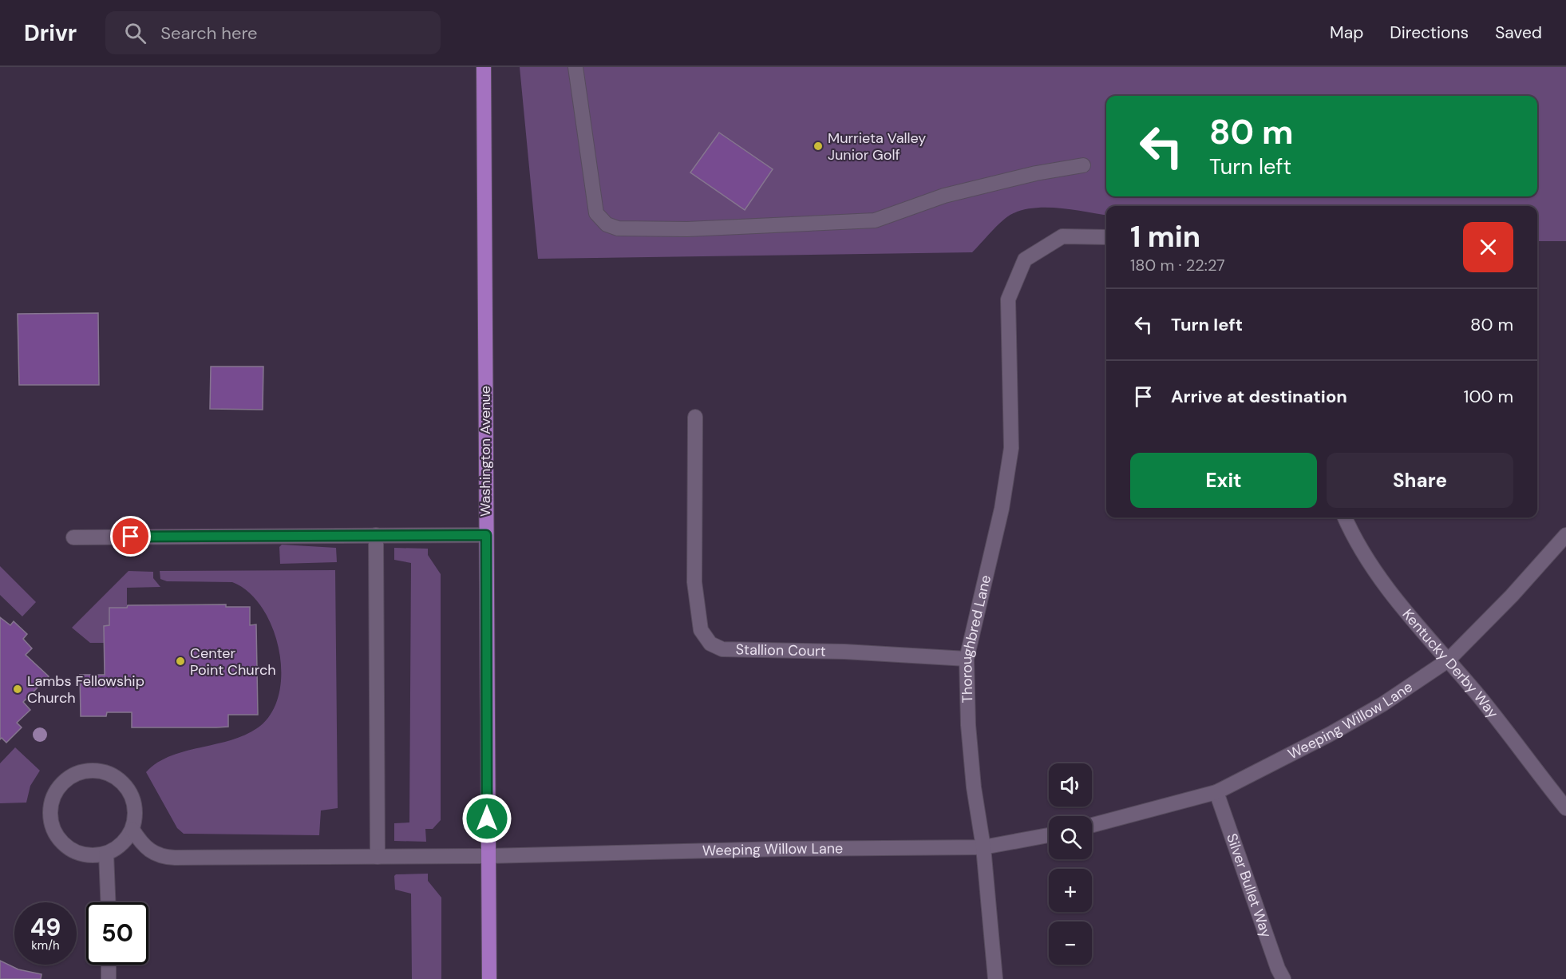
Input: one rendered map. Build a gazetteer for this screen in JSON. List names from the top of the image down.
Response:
{
  "streets": {
    "main road": ["Washington Avenue"],
    "street": [
      "Thoroughbred Lane",
      "Stallion Court",
      "Kentucky Derby Way",
      "Weeping Willow Lane",
      "Silver Bullet Way"
    ]
  },
  "crossings": [
    ["Washington Avenue", "Weeping Willow Lane"],
    ["Thoroughbred Lane", "Stallion Court"],
    ["Thoroughbred Lane", "Weeping Willow Lane"],
    ["Kentucky Derby Way", "Weeping Willow Lane"],
    ["Weeping Willow Lane", "Silver Bullet Way"]
  ],
  "places": ["Murrieta Valley Junior Golf", "Center Point Church", "Lambs Fellowship Church"],
  "page": {
    "header": "Drivr",
    "search": "Search here",
    "nav": ["Map", "Directions", "Saved"],
    "turn": ["80 m", "Turn left"],
    "heading": ["1 min", "180 m · 22:27"],
    "list": [
      {
        "name": "Turn left",
        "value": "80 m"
      },
      {
        "name": "Arrive at destination",
        "value": "100 m"
      }
    ],
    "buttons": ["Exit", "Share"],
    "map_buttons": ["+", "−"],
    "speed": "49 km/h",
    "limit": "50"
  }
}
